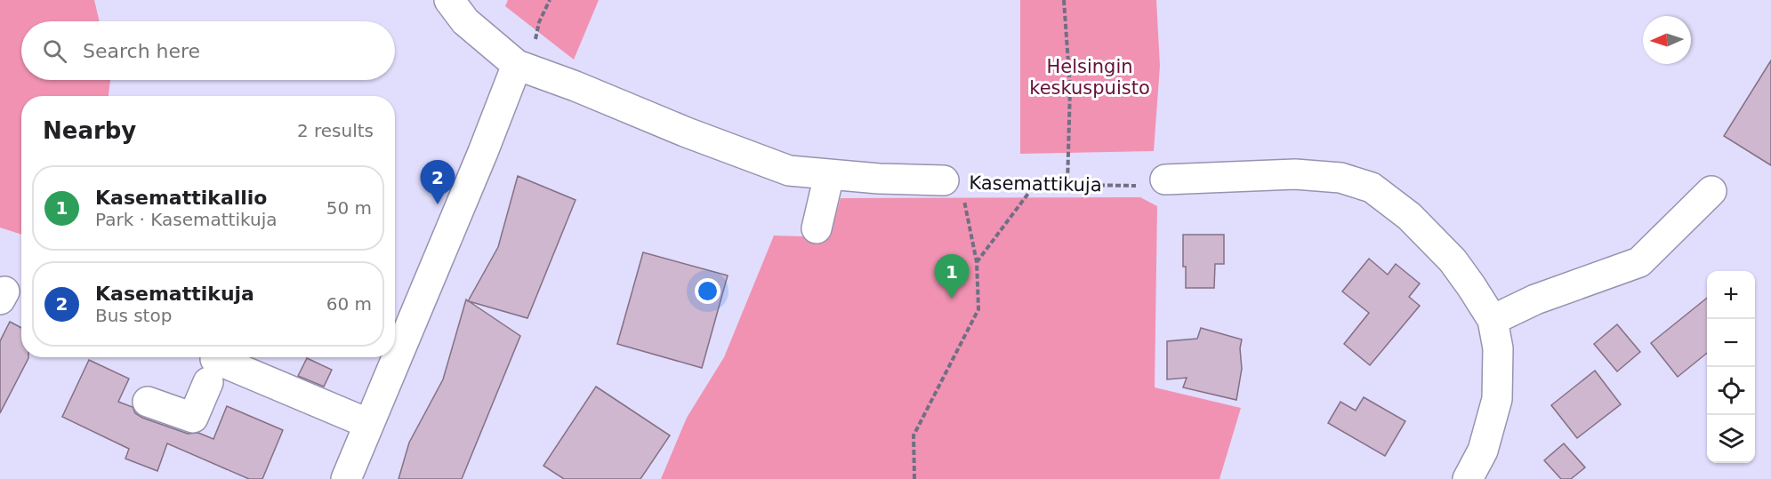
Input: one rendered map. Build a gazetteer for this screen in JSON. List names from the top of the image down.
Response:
{
  "streets": {
    "path": ["Kasemattikuja"]
  },
  "parks": ["Helsingin keskuspuisto"],
  "north": "left",
  "page": {
    "search": "Search here",
    "heading": ["Nearby", "2 results"],
    "pins": ["2", "1"],
    "list": [
      {
        "mark": "1",
        "name": "Kasemattikallio",
        "note": "Park · Kasemattikuja",
        "value": "50 m"
      },
      {
        "mark": "2",
        "name": "Kasemattikuja",
        "note": "Bus stop",
        "value": "60 m"
      }
    ],
    "map_buttons": ["+", "−"]
  }
}
